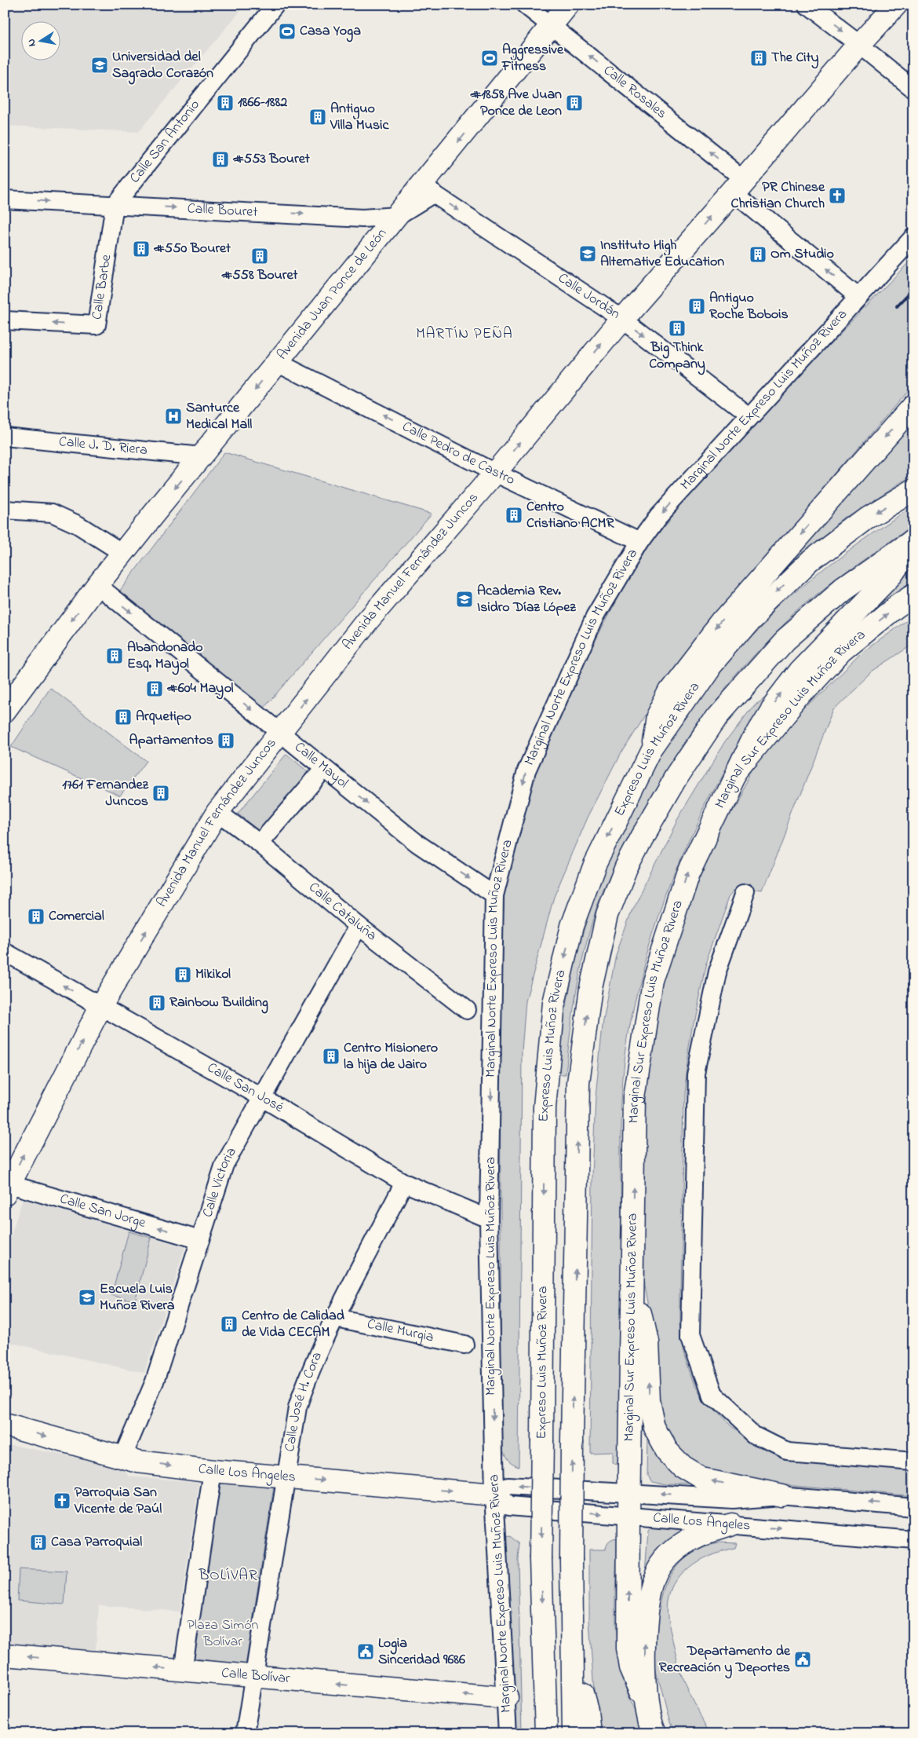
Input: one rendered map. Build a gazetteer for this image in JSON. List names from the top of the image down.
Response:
{
  "streets": {
    "main road": [
      "Avenida Juan Ponce de León",
      "Avenida Manuel Fernández Juncos",
      "Marginal Sur Expreso Luis Muñoz Rivera",
      "Expreso Luis Muñoz Rivera",
      "Calle Los Ángeles",
      "Calle Bolívar"
    ],
    "street": [
      "Calle Rosales",
      "Calle San Antonio",
      "Calle Bouret",
      "Calle Barbe",
      "Calle Jordán",
      "Marginal Norte Expreso Luis Muñoz Rivera",
      "Calle J. D. Riera",
      "Calle Pedro de Castro",
      "Calle Mayol",
      "Calle Cataluña",
      "Calle San José",
      "Calle Victoria",
      "Calle San Jorge",
      "Calle Murgia",
      "Calle José H. Cora"
    ]
  },
  "crossings": [
    ["Calle Rosales", "Avenida Juan Ponce de León"],
    ["Calle Rosales", "Marginal Norte Expreso Luis Muñoz Rivera"],
    ["Calle Rosales", "Avenida Manuel Fernández Juncos"],
    ["Calle San Antonio", "Calle Bouret"],
    ["Calle San Antonio", "Calle Barbe"],
    ["Calle Bouret", "Calle Barbe"],
    ["Calle Bouret", "Avenida Juan Ponce de León"],
    ["Avenida Juan Ponce de León", "Calle Jordán"],
    ["Avenida Juan Ponce de León", "Calle J. D. Riera"],
    ["Avenida Juan Ponce de León", "Calle Pedro de Castro"],
    ["Avenida Juan Ponce de León", "Calle Mayol"],
    ["Calle Jordán", "Marginal Norte Expreso Luis Muñoz Rivera"],
    ["Calle Jordán", "Avenida Manuel Fernández Juncos"],
    ["Marginal Norte Expreso Luis Muñoz Rivera", "Calle Pedro de Castro"],
    ["Marginal Norte Expreso Luis Muñoz Rivera", "Calle Mayol"],
    ["Marginal Norte Expreso Luis Muñoz Rivera", "Calle San José"],
    ["Marginal Norte Expreso Luis Muñoz Rivera", "Calle Los Ángeles"],
    ["Marginal Norte Expreso Luis Muñoz Rivera", "Calle Bolívar"],
    ["Calle Pedro de Castro", "Avenida Manuel Fernández Juncos"],
    ["Avenida Manuel Fernández Juncos", "Calle Mayol"],
    ["Avenida Manuel Fernández Juncos", "Calle Cataluña"],
    ["Avenida Manuel Fernández Juncos", "Calle San José"],
    ["Avenida Manuel Fernández Juncos", "Calle San Jorge"],
    ["Marginal Sur Expreso Luis Muñoz Rivera", "Calle Los Ángeles"],
    ["Calle Cataluña", "Calle Victoria"],
    ["Calle San José", "Calle Victoria"],
    ["Calle San José", "Calle José H. Cora"],
    ["Calle Victoria", "Calle San Jorge"],
    ["Calle Victoria", "Calle Los Ángeles"],
    ["Calle Murgia", "Calle José H. Cora"],
    ["Calle José H. Cora", "Calle Los Ángeles"],
    ["Calle José H. Cora", "Calle Bolívar"]
  ],
  "one_way": [
    "Calle Rosales",
    "Calle Bouret",
    "Avenida Juan Ponce de León",
    "Calle Jordán",
    "Marginal Norte Expreso Luis Muñoz Rivera",
    "Calle Pedro de Castro",
    "Avenida Manuel Fernández Juncos",
    "Calle Mayol",
    "Calle San Jorge",
    "Calle Bolívar"
  ],
  "districts": ["MARTÍN PEÑA", "BOLÍVAR"],
  "parks": ["Plaza Simón Bolívar"],
  "places": {
    "sports": ["Casa Yoga", "Aggressive Fitness"],
    "building": [
      "The City",
      "1866-1882",
      "#1858 Ave Juan Ponce de Leon",
      "Antiguo Villa Music",
      "#553 Bouret",
      "#550 Bouret",
      "Om Studio",
      "#558 Bouret",
      "Antiguo Roche Bobois",
      "Big Think Company",
      "Centro Cristiano ACMR",
      "Abandonado Esq. Mayol",
      "#604 Mayol",
      "Arquetipo",
      "Apartamentos",
      "1761 Fernandez Juncos",
      "Comercial",
      "Mikikol",
      "Rainbow Building",
      "Centro Misionero la hija de Jairo",
      "Centro de Calidad de Vida CECAM",
      "Casa Parroquial"
    ],
    "school or university": [
      "Universidad del Sagrado Corazón",
      "Instituto High Alternative Education",
      "Academia Rev. Isidro Díaz López",
      "Escuela Luis Muñoz Rivera"
    ],
    "church": ["PR Chinese Christian Church", "Parroquia San Vicente de Paúl"],
    "hospital": ["Santurce Medical Mall"],
    "public building": ["Logia Sinceridad 9686", "Departamento de Recreación y Deportes"]
  },
  "north": "left"
}
